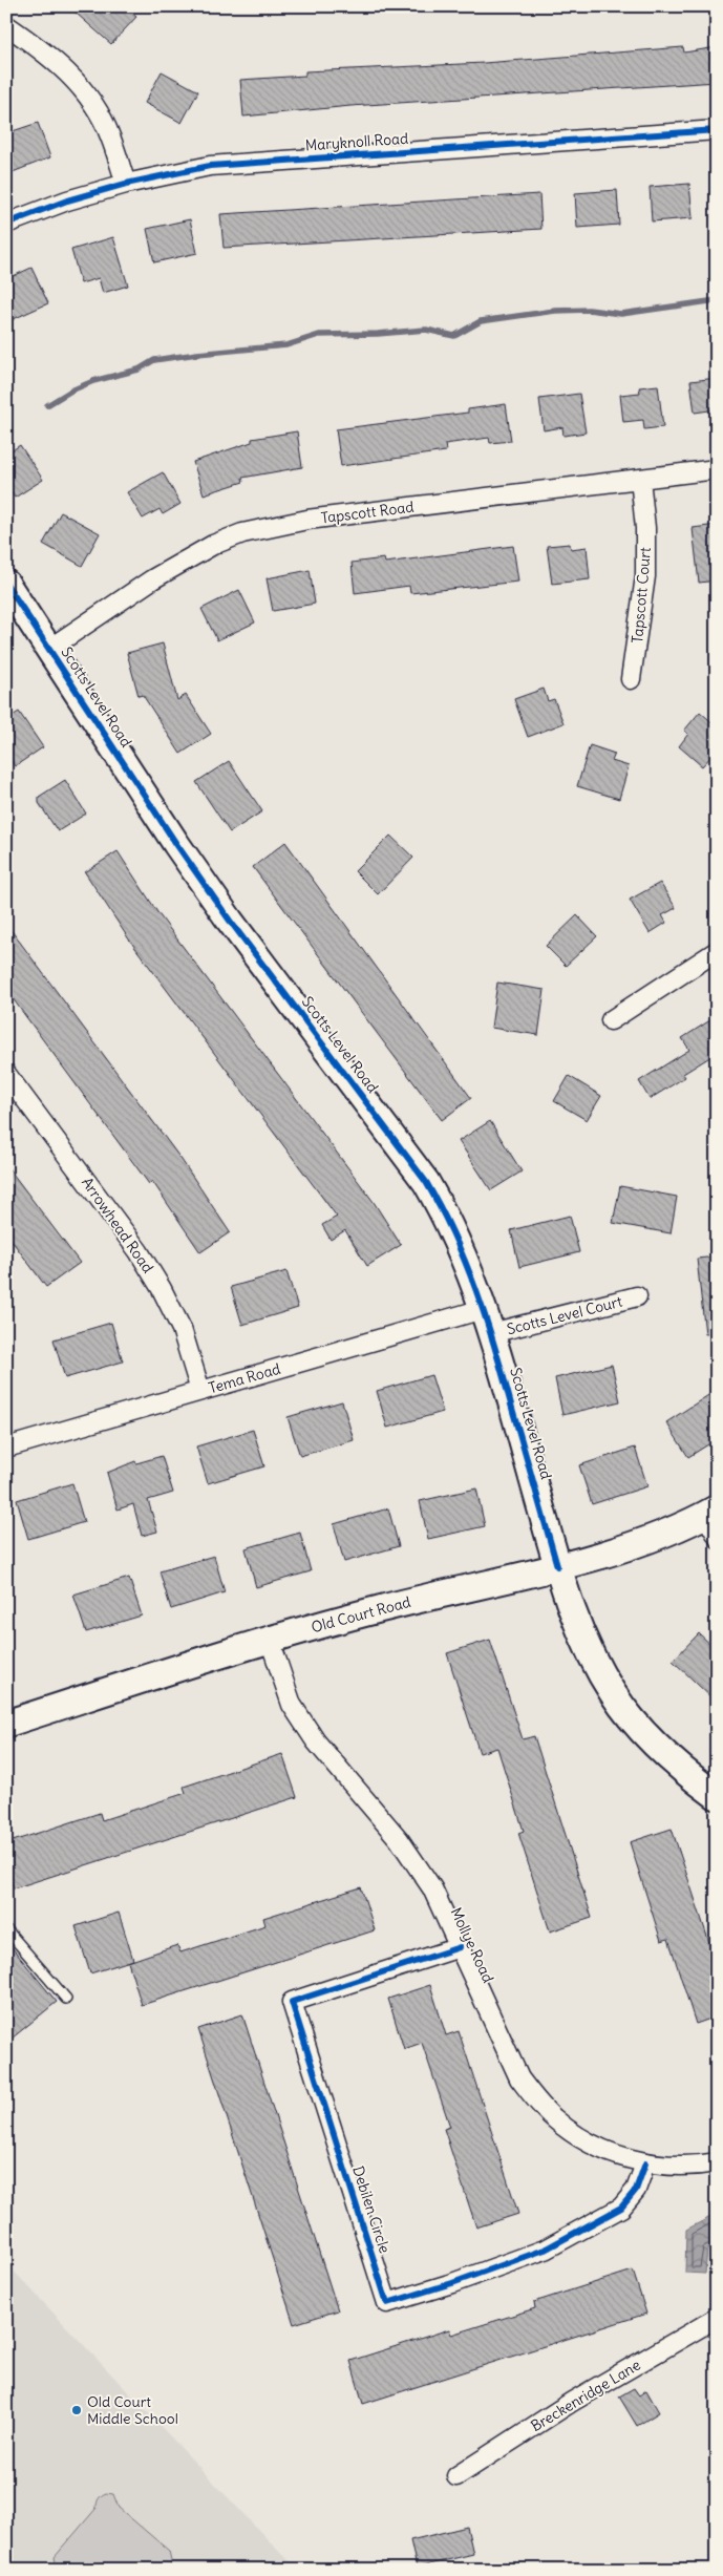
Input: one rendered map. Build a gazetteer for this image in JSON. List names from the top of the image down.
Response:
{
  "streets": {
    "street": [
      "Maryknoll Road",
      "Tapscott Road",
      "Tapscott Court",
      "Scotts Level Road",
      "Arrowhead Road",
      "Scotts Level Court",
      "Tema Road",
      "Old Court Road",
      "Mollye Road",
      "Debilen Circle",
      "Breckenridge Lane"
    ]
  },
  "crossings": [
    ["Tapscott Road", "Tapscott Court"],
    ["Tapscott Road", "Scotts Level Road"],
    ["Scotts Level Road", "Scotts Level Court"],
    ["Scotts Level Road", "Tema Road"],
    ["Scotts Level Road", "Old Court Road"],
    ["Arrowhead Road", "Tema Road"],
    ["Old Court Road", "Mollye Road"],
    ["Mollye Road", "Debilen Circle"]
  ],
  "places": ["Old Court Middle School"]
}
